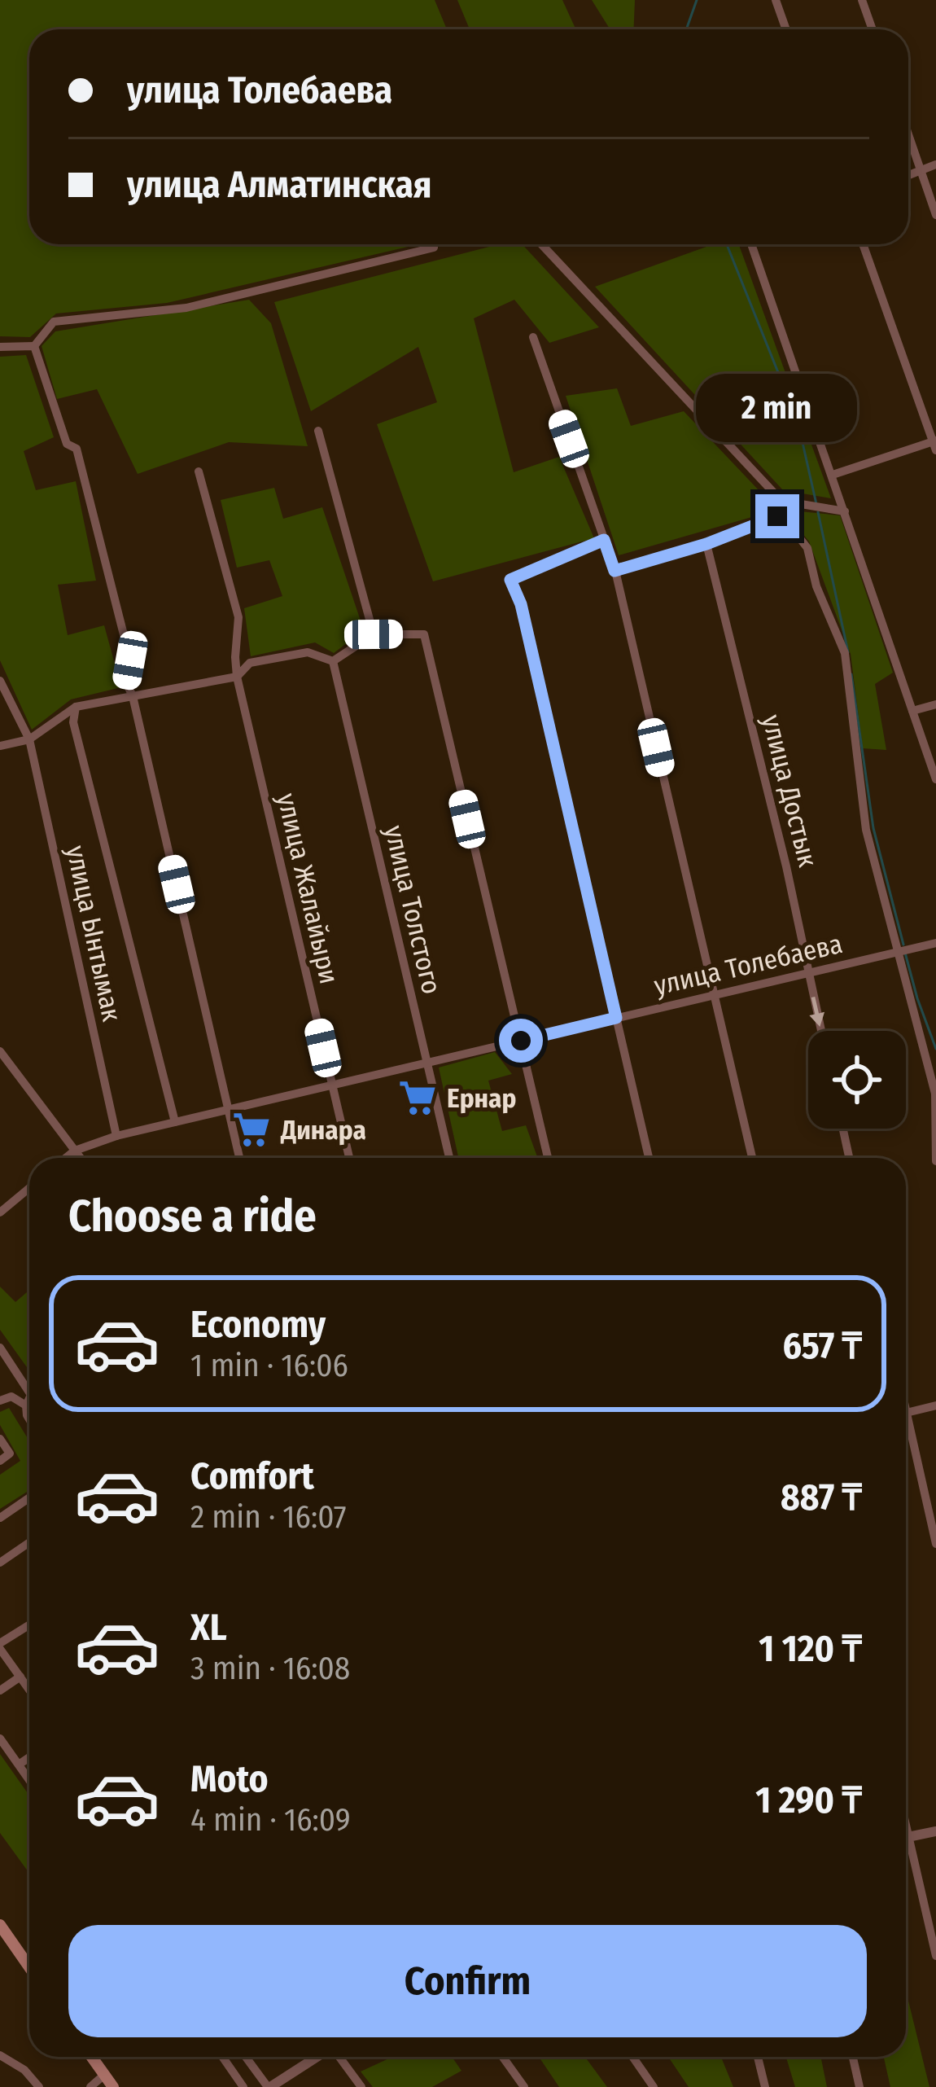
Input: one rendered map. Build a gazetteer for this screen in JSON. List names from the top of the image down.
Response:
{
  "streets": {
    "street": [
      "улица Достык",
      "улица Жалайыри",
      "улица Толстого",
      "улица Ынтымак",
      "улица Толебаева"
    ]
  },
  "crossings": [
    ["улица Достык", "улица Толебаева"],
    ["улица Жалайыри", "улица Толебаева"],
    ["улица Толстого", "улица Толебаева"],
    ["улица Ынтымак", "улица Толебаева"]
  ],
  "places": {
    "supermarket": ["Ернар", "Динара"]
  },
  "page": {
    "banner": ["улица Толебаева", "улица Алматинская"],
    "bubble": "2 min",
    "heading": "Choose a ride",
    "list": [
      {
        "name": "Economy",
        "note": "1 min · 16:06",
        "value": "657 ₸"
      },
      {
        "name": "Comfort",
        "note": "2 min · 16:07",
        "value": "887 ₸"
      },
      {
        "name": "XL",
        "note": "3 min · 16:08",
        "value": "1 120 ₸"
      },
      {
        "name": "Moto",
        "note": "4 min · 16:09",
        "value": "1 290 ₸"
      }
    ],
    "buttons": "Confirm"
  }
}
